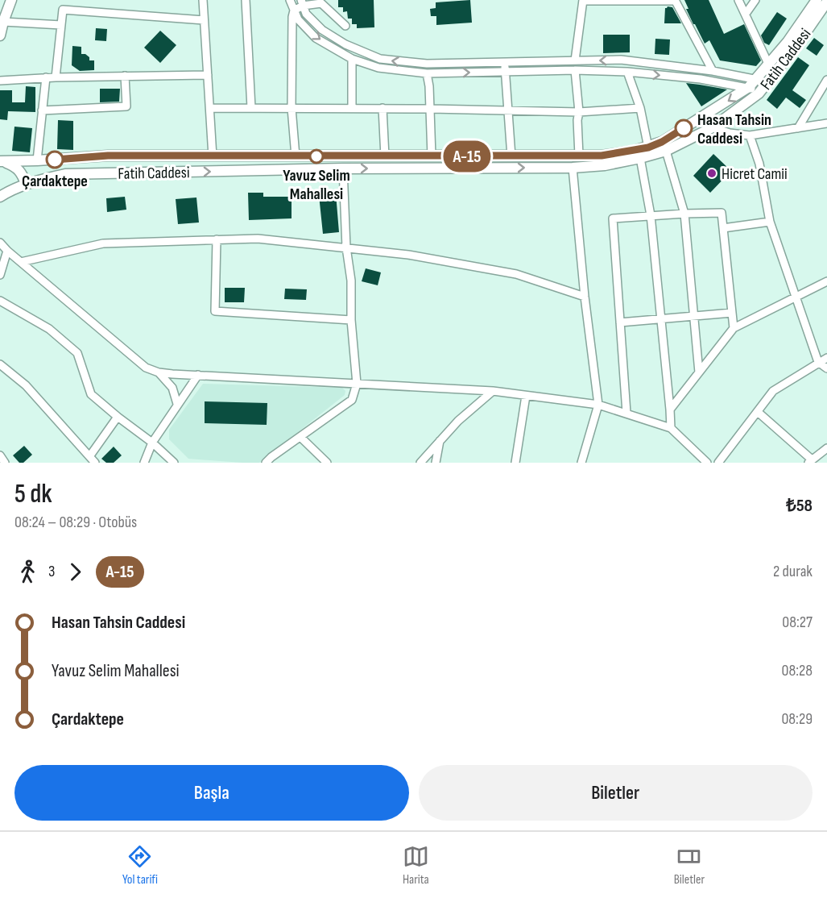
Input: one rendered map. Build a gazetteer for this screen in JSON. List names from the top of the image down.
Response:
{
  "streets": {
    "main road": ["Fatih Caddesi"]
  },
  "places": [
    "Hasan Tahsin Caddesi",
    "Yavuz Selim Mahallesi",
    "Çardaktepe",
    "Hicret Camii"
  ],
  "lines": ["bus line A-15"],
  "page": {
    "on_map": "A-15",
    "heading": ["5 dk", "08:24 – 08:29 · Otobüs", "₺58"],
    "legs": ["3", "A-15", "2 durak"],
    "list": [
      {
        "name": "Hasan Tahsin Caddesi",
        "value": "08:27"
      },
      {
        "name": "Yavuz Selim Mahallesi",
        "value": "08:28"
      },
      {
        "name": "Çardaktepe",
        "value": "08:29"
      }
    ],
    "buttons": ["Başla", "Biletler"],
    "tabs": ["Yol tarifi", "Harita", "Biletler"]
  }
}
